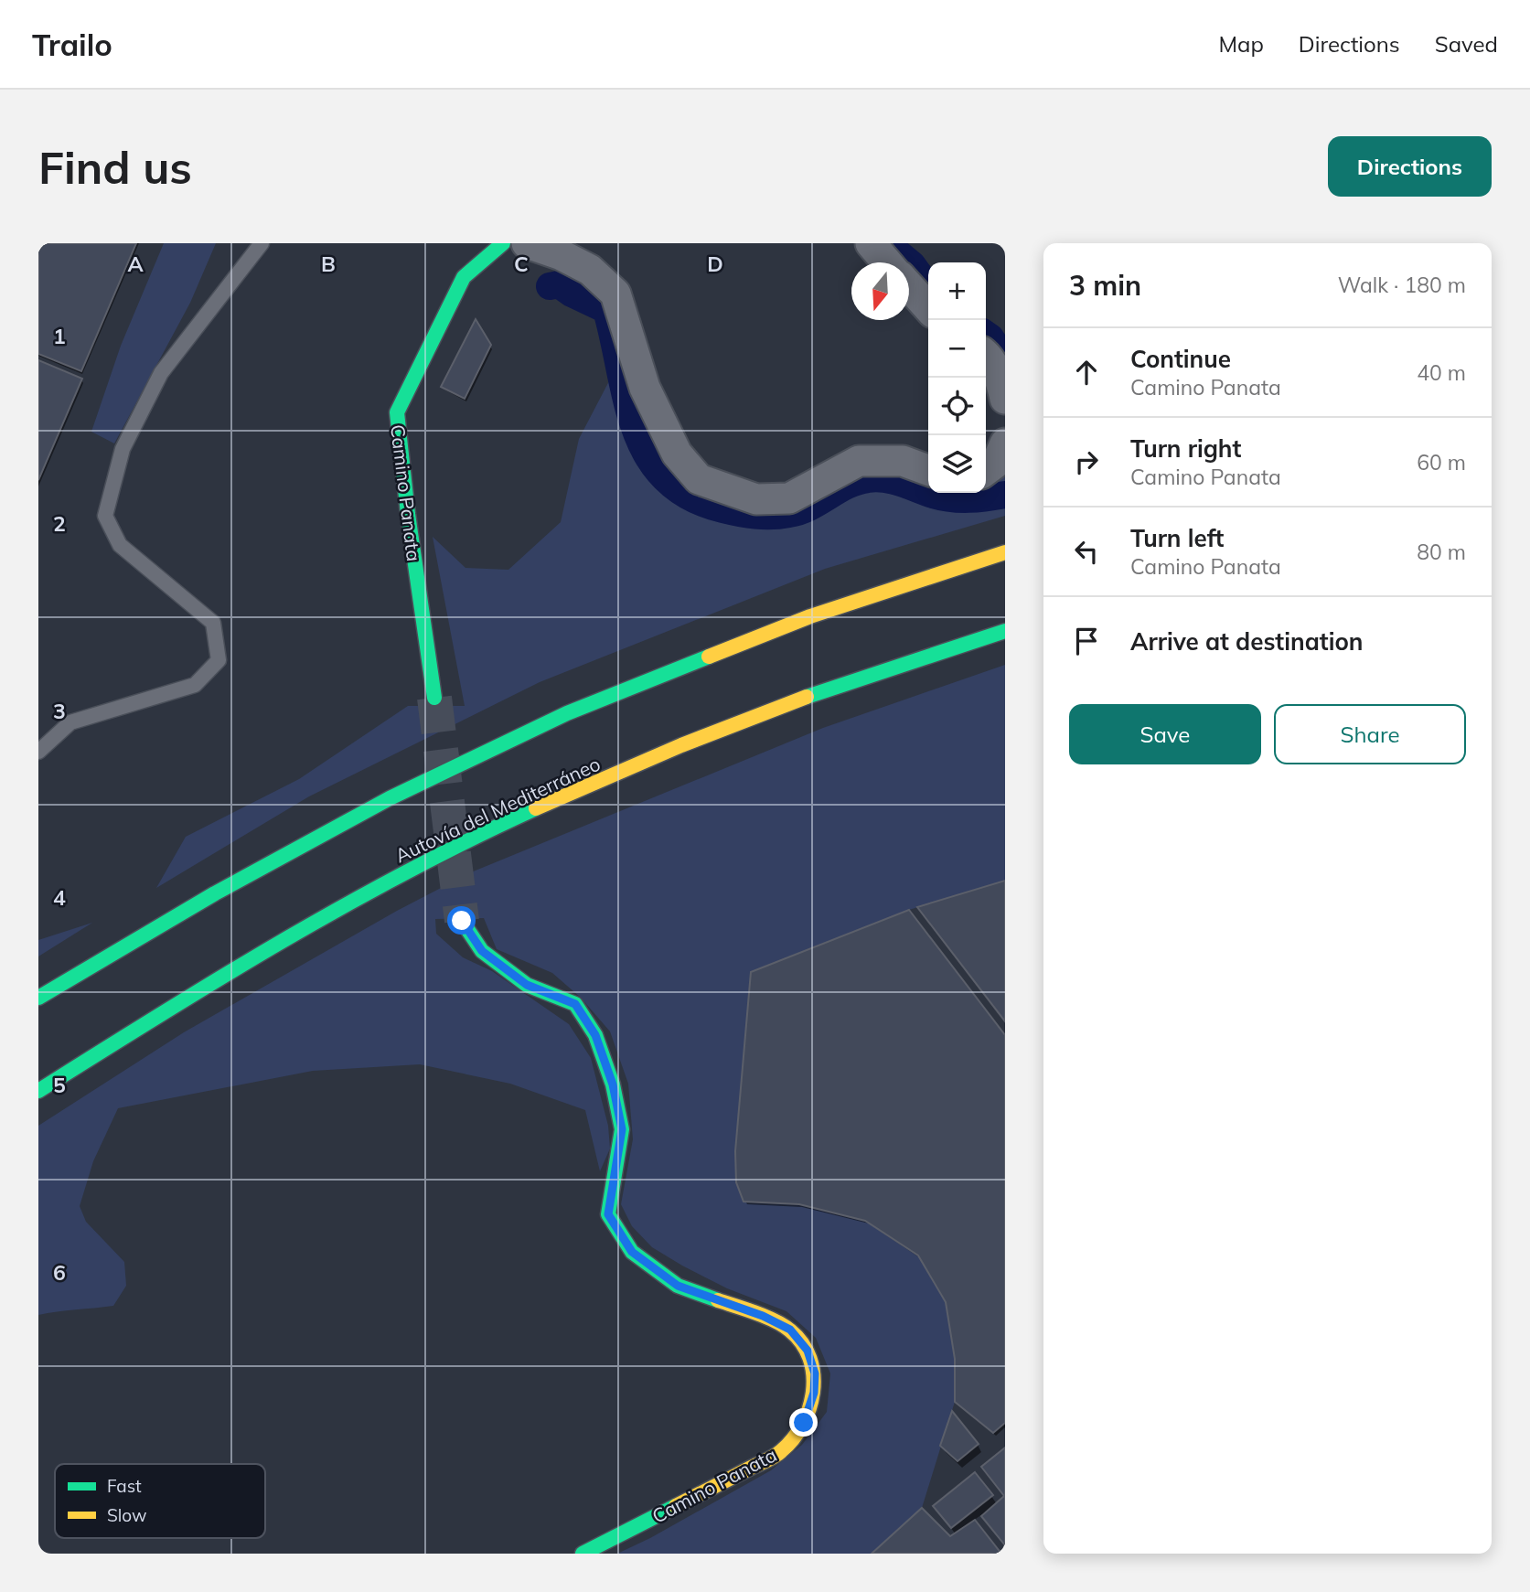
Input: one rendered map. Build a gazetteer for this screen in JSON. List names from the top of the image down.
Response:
{
  "streets": {
    "main road": ["Camino Panata", "Autovía del Mediterráneo"]
  },
  "legend": ["Fast", "Slow"],
  "north": "bottom",
  "page": {
    "header": "Trailo",
    "nav": ["Map", "Directions", "Saved"],
    "buttons": [
      "Directions",
      ["Save", "Share"]
    ],
    "title": "Find us",
    "heading": ["3 min", "Walk · 180 m"],
    "map_buttons": ["+", "−"],
    "list": [
      ["Continue", "Camino Panata", "40 m"],
      ["Turn right", "Camino Panata", "60 m"],
      ["Turn left", "Camino Panata", "80 m"],
      "Arrive at destination"
    ]
  },
  "grid": {
    "columns": [
      "A",
      "B",
      "C",
      "D"
    ],
    "rows": [
      "1",
      "2",
      "3",
      "4",
      "5",
      "6"
    ]
  }
}
